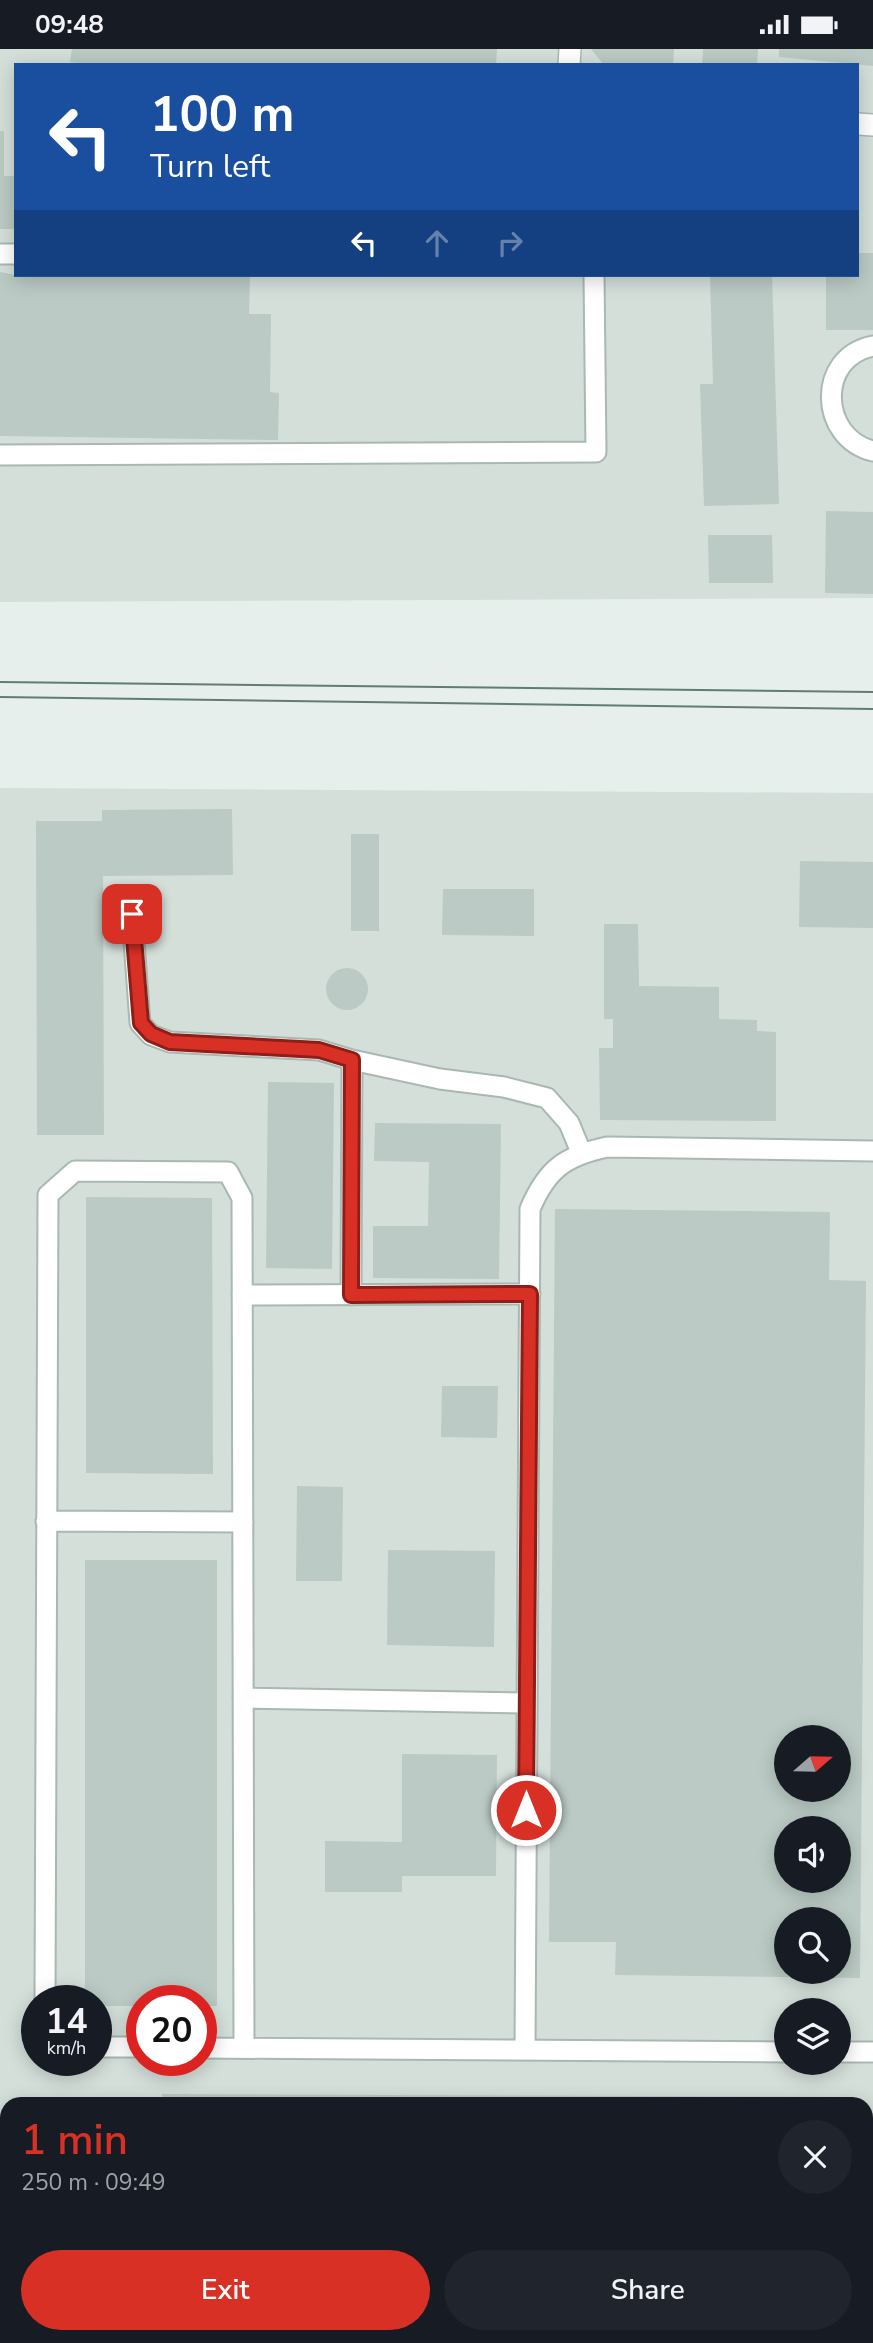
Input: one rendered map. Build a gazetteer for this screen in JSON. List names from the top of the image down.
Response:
{
  "north": "right",
  "page": {
    "status": "09:48",
    "turn": ["100 m", "Turn left"],
    "speed": "14 km/h",
    "limit": "20",
    "heading": ["1 min", "250 m · 09:49"],
    "buttons": ["Exit", "Share"]
  }
}
